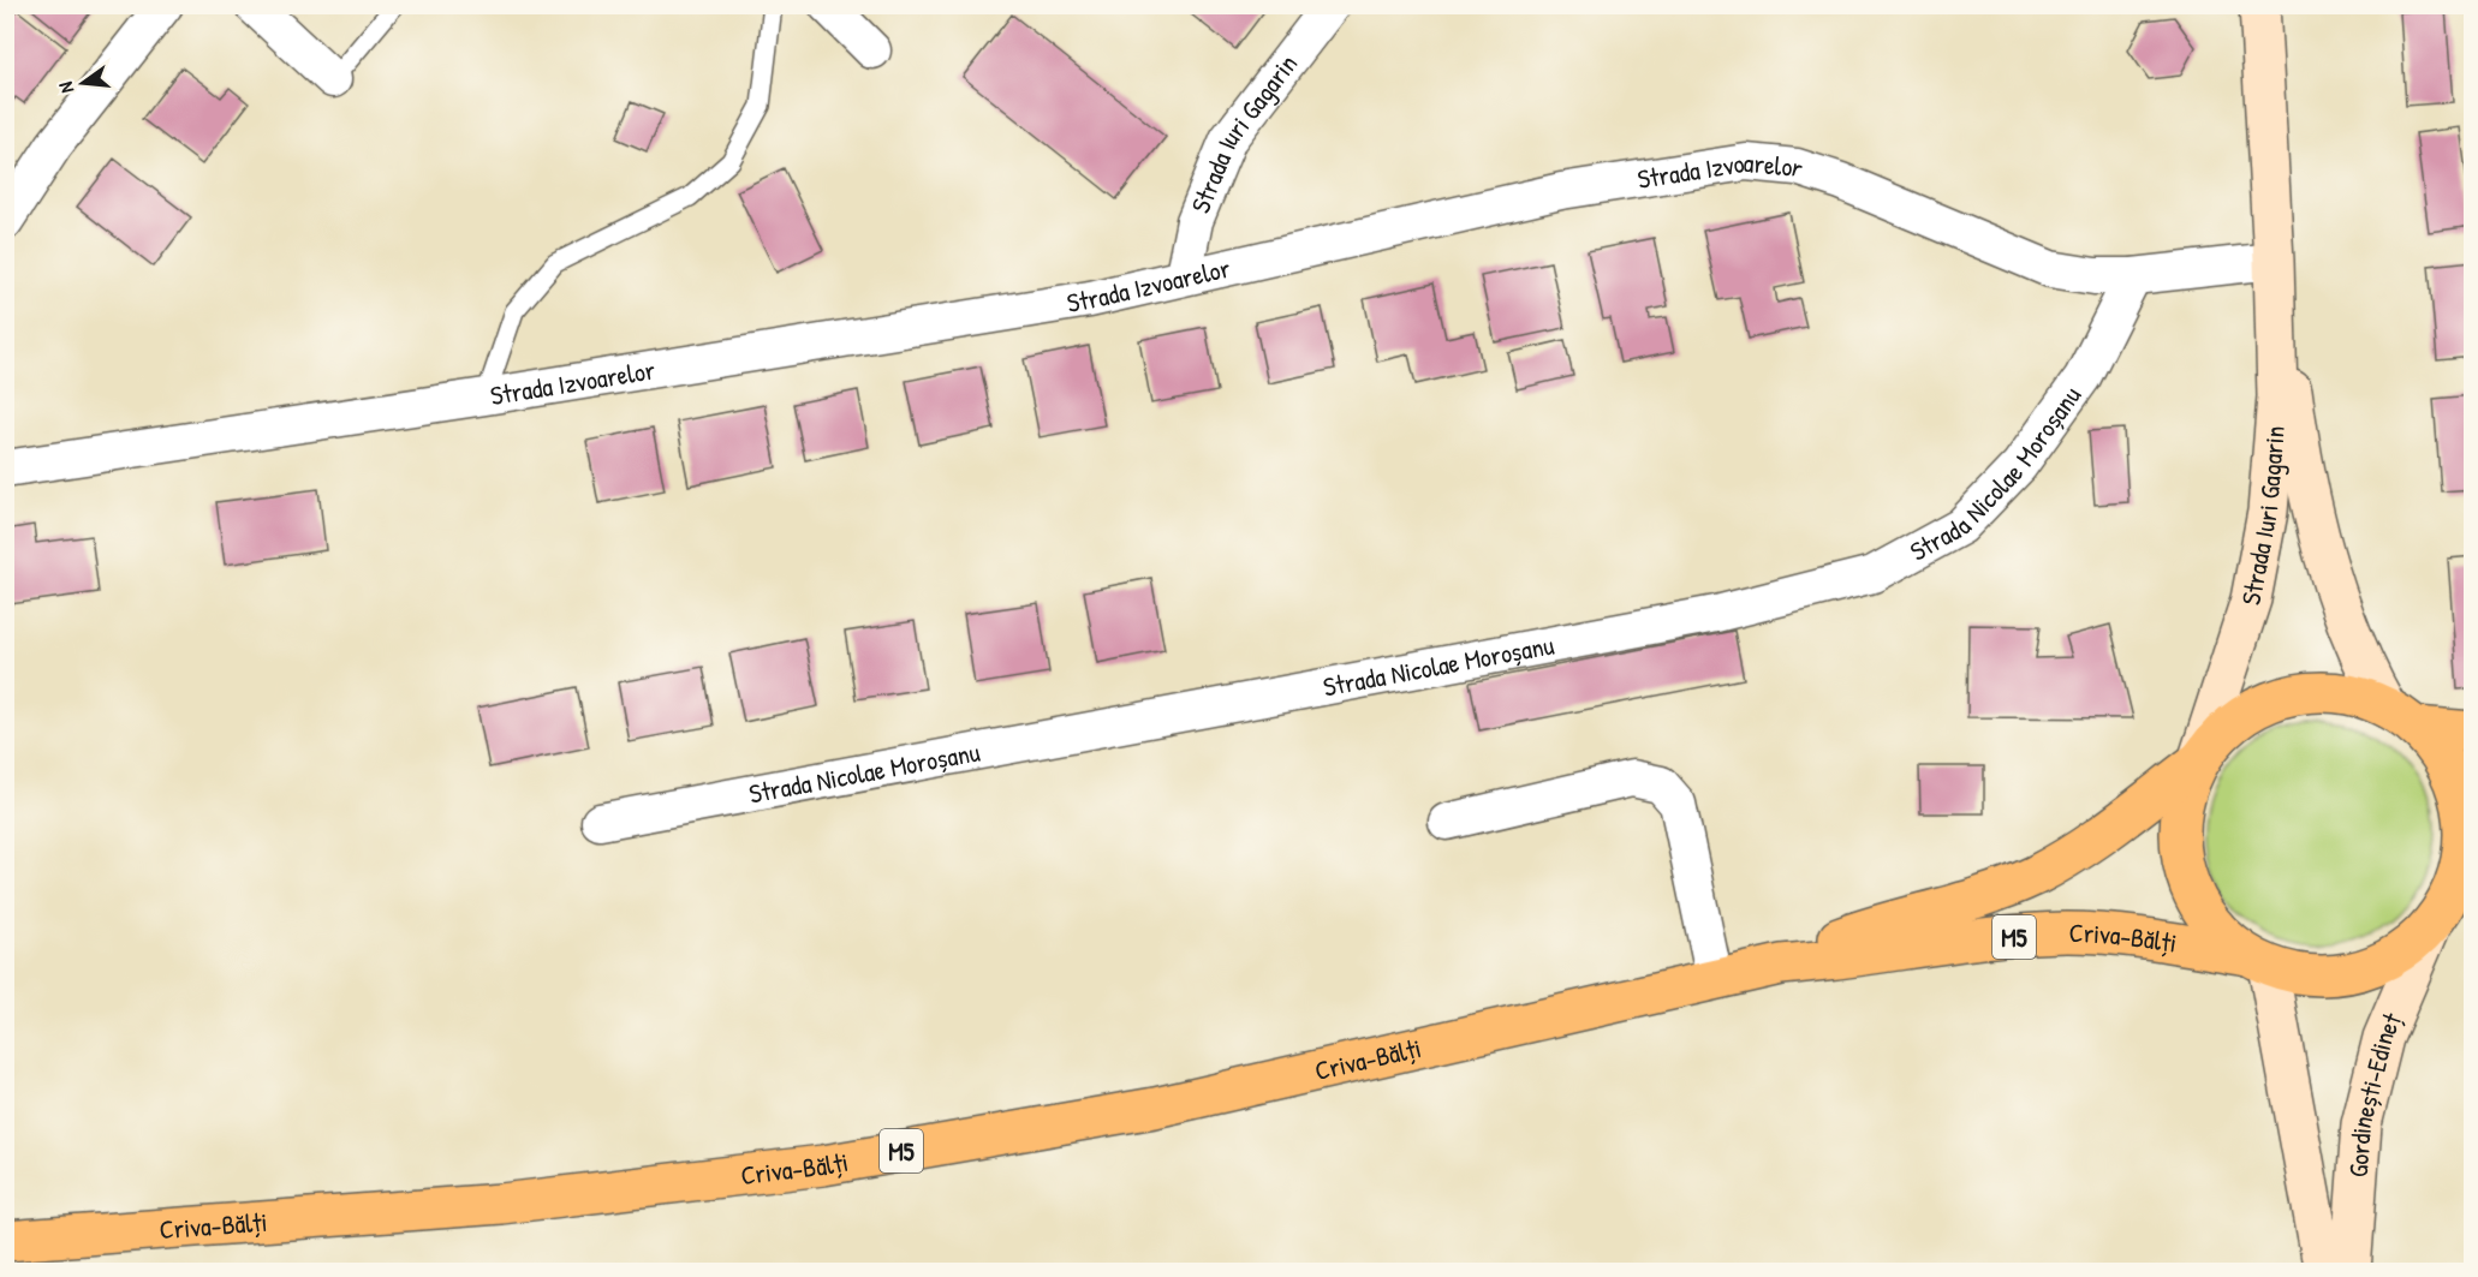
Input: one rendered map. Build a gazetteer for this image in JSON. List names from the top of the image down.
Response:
{
  "streets": {
    "highway": ["M5", "Criva-Bălți"],
    "main road": ["Strada Iuri Gagarin", "Gordinești-Edineț"],
    "street": ["Strada Izvoarelor", "Strada Nicolae Moroșanu"]
  },
  "crossings": [
    ["Strada Iuri Gagarin", "Strada Izvoarelor"],
    ["Strada Iuri Gagarin", "M5"],
    ["Strada Iuri Gagarin", "Criva-Bălți"],
    ["Strada Izvoarelor", "Strada Nicolae Moroșanu"],
    ["M5", "Criva-Bălți"],
    ["M5", "Gordinești-Edineț"],
    ["Criva-Bălți", "Gordinești-Edineț"]
  ],
  "north": "left"
}
